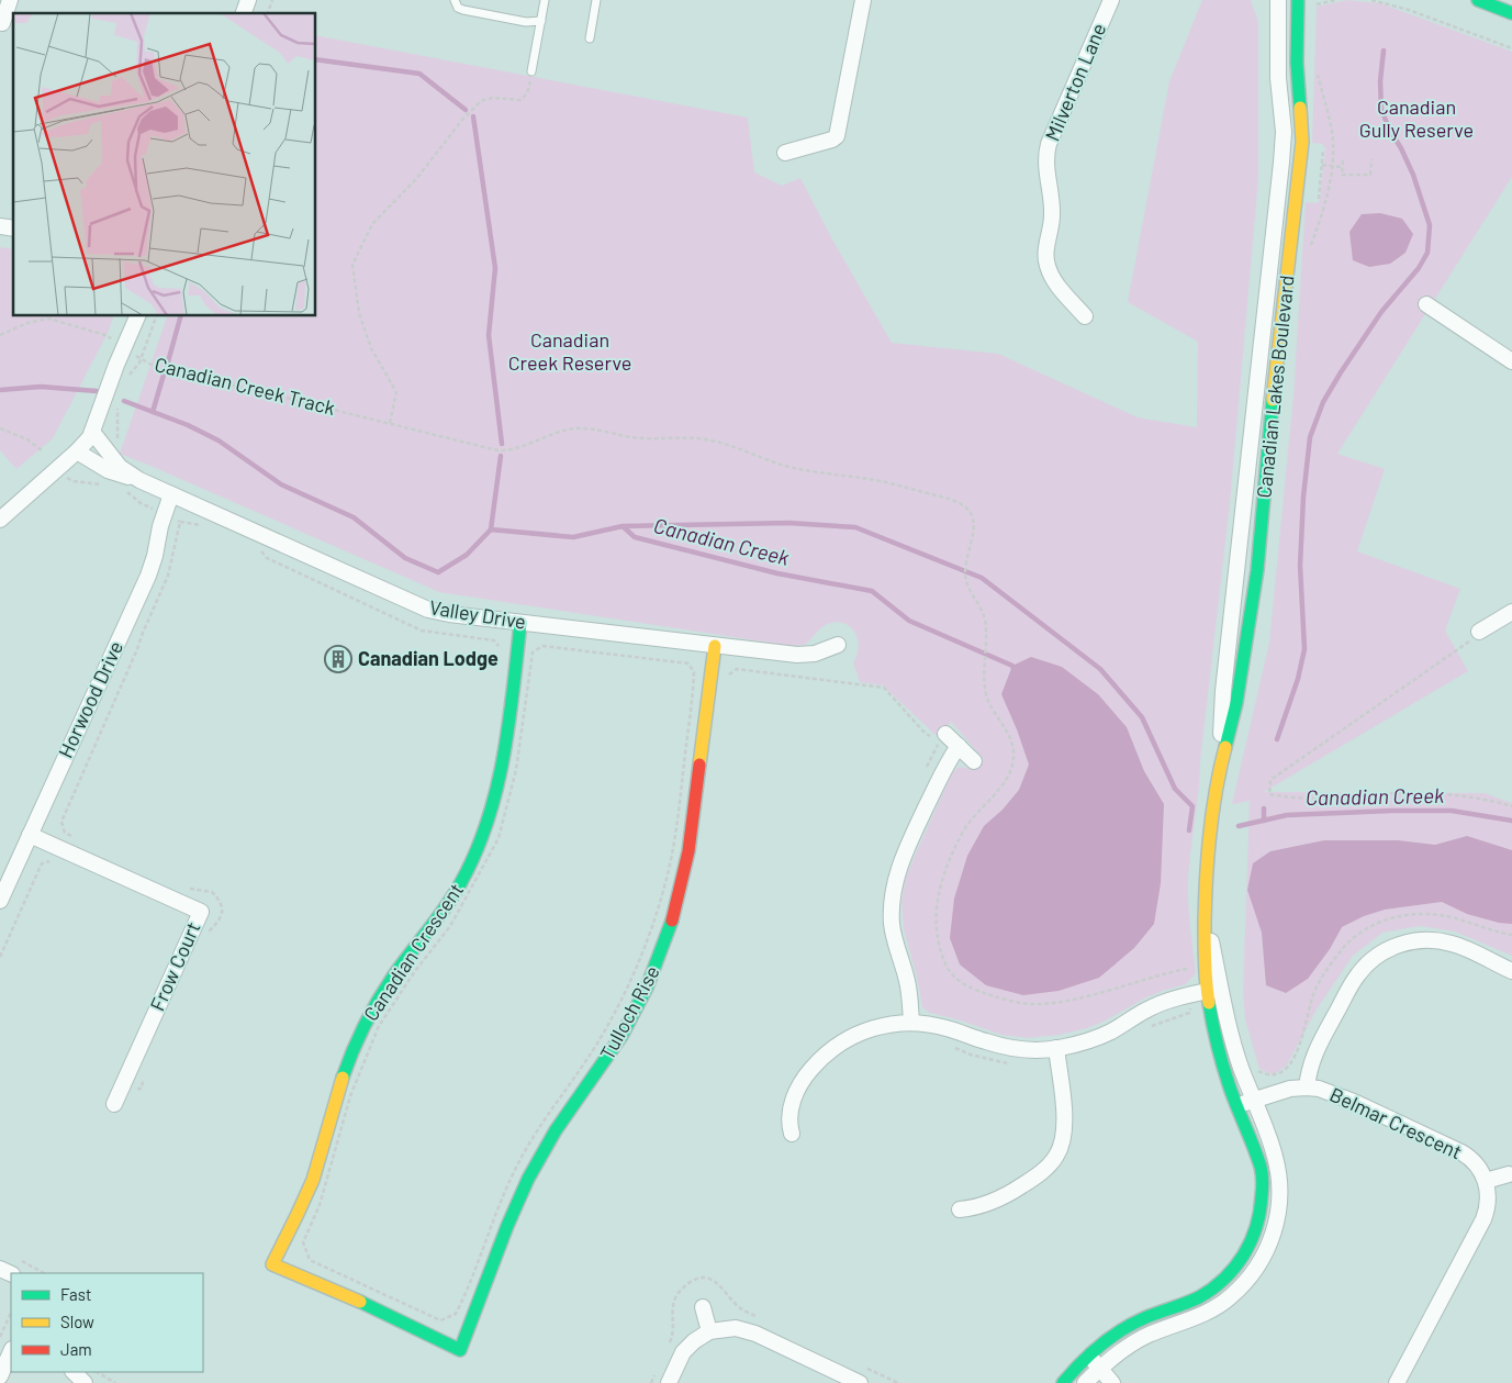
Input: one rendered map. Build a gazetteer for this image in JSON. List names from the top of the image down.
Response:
{
  "streets": {
    "street": [
      "Milverton Lane",
      "Canadian Lakes Boulevard",
      "Valley Drive",
      "Horwood Drive",
      "Canadian Crescent",
      "Frow Court",
      "Tulloch Rise",
      "Belmar Crescent"
    ],
    "path": ["Canadian Creek Track"]
  },
  "crossings": [
    ["Canadian Creek Track", "Canadian Lakes Boulevard"],
    ["Canadian Lakes Boulevard", "Belmar Crescent"],
    ["Valley Drive", "Horwood Drive"],
    ["Valley Drive", "Canadian Crescent"],
    ["Valley Drive", "Tulloch Rise"],
    ["Horwood Drive", "Frow Court"],
    ["Canadian Crescent", "Tulloch Rise"]
  ],
  "water": ["Canadian Creek"],
  "parks": ["Canadian Gully Reserve", "Canadian Creek Reserve"],
  "places": {
    "building": ["Canadian Lodge"]
  },
  "legend": ["Fast", "Slow", "Jam"]
}
